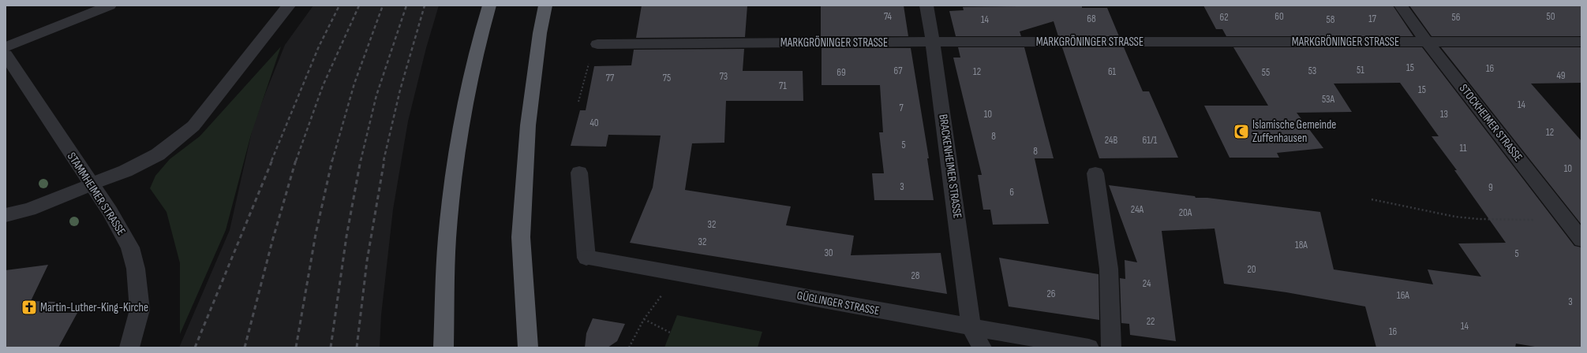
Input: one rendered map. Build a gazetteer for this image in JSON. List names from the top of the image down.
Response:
{
  "streets": {
    "street": [
      "MARKGRÖNINGER STRASSE",
      "STOCKHEIMER STRASSE",
      "BRACKENHEIMER STRASSE",
      "STAMMHEIMER STRASSE",
      "GÜGLINGER STRASSE"
    ]
  },
  "crossings": [
    ["MARKGRÖNINGER STRASSE", "STOCKHEIMER STRASSE"],
    ["MARKGRÖNINGER STRASSE", "BRACKENHEIMER STRASSE"],
    ["BRACKENHEIMER STRASSE", "GÜGLINGER STRASSE"]
  ],
  "places": {
    "mosque": ["Islamische Gemeinde Zuffenhausen"],
    "church": ["Martin-Luther-King-Kirche"]
  },
  "house_numbers": [
    "74",
    "60",
    "50",
    "62",
    "56",
    "68",
    "17",
    "14",
    "58",
    "15",
    "16",
    "51",
    "67",
    "53",
    "12",
    "61",
    "69",
    "55",
    "49",
    "73",
    "77",
    "75",
    "71",
    "15",
    "53A",
    "14",
    "7",
    "10",
    "13",
    "40",
    "12",
    "8",
    "24B",
    "61/1",
    "5",
    "11",
    "8",
    "10",
    "3",
    "9",
    "6",
    "24A",
    "20A",
    "32",
    "32",
    "18A",
    "30",
    "5",
    "20",
    "28",
    "24",
    "26",
    "16A",
    "3",
    "22",
    "14",
    "16"
  ]
}
